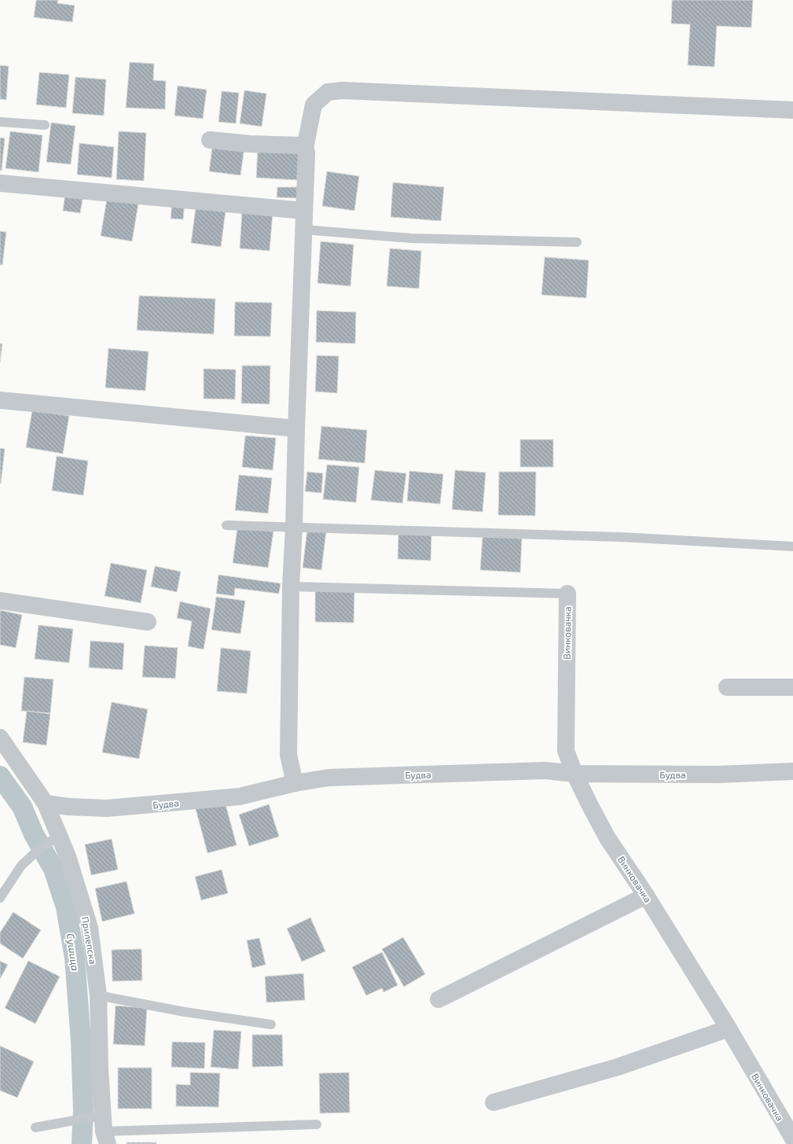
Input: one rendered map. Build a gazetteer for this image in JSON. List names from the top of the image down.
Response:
{
  "streets": {
    "street": ["Винковачка", "Будва", "Прилепска"]
  },
  "crossings": [
    ["Винковачка", "Будва"],
    ["Будва", "Прилепска"]
  ],
  "water": ["Сушица"]
}
